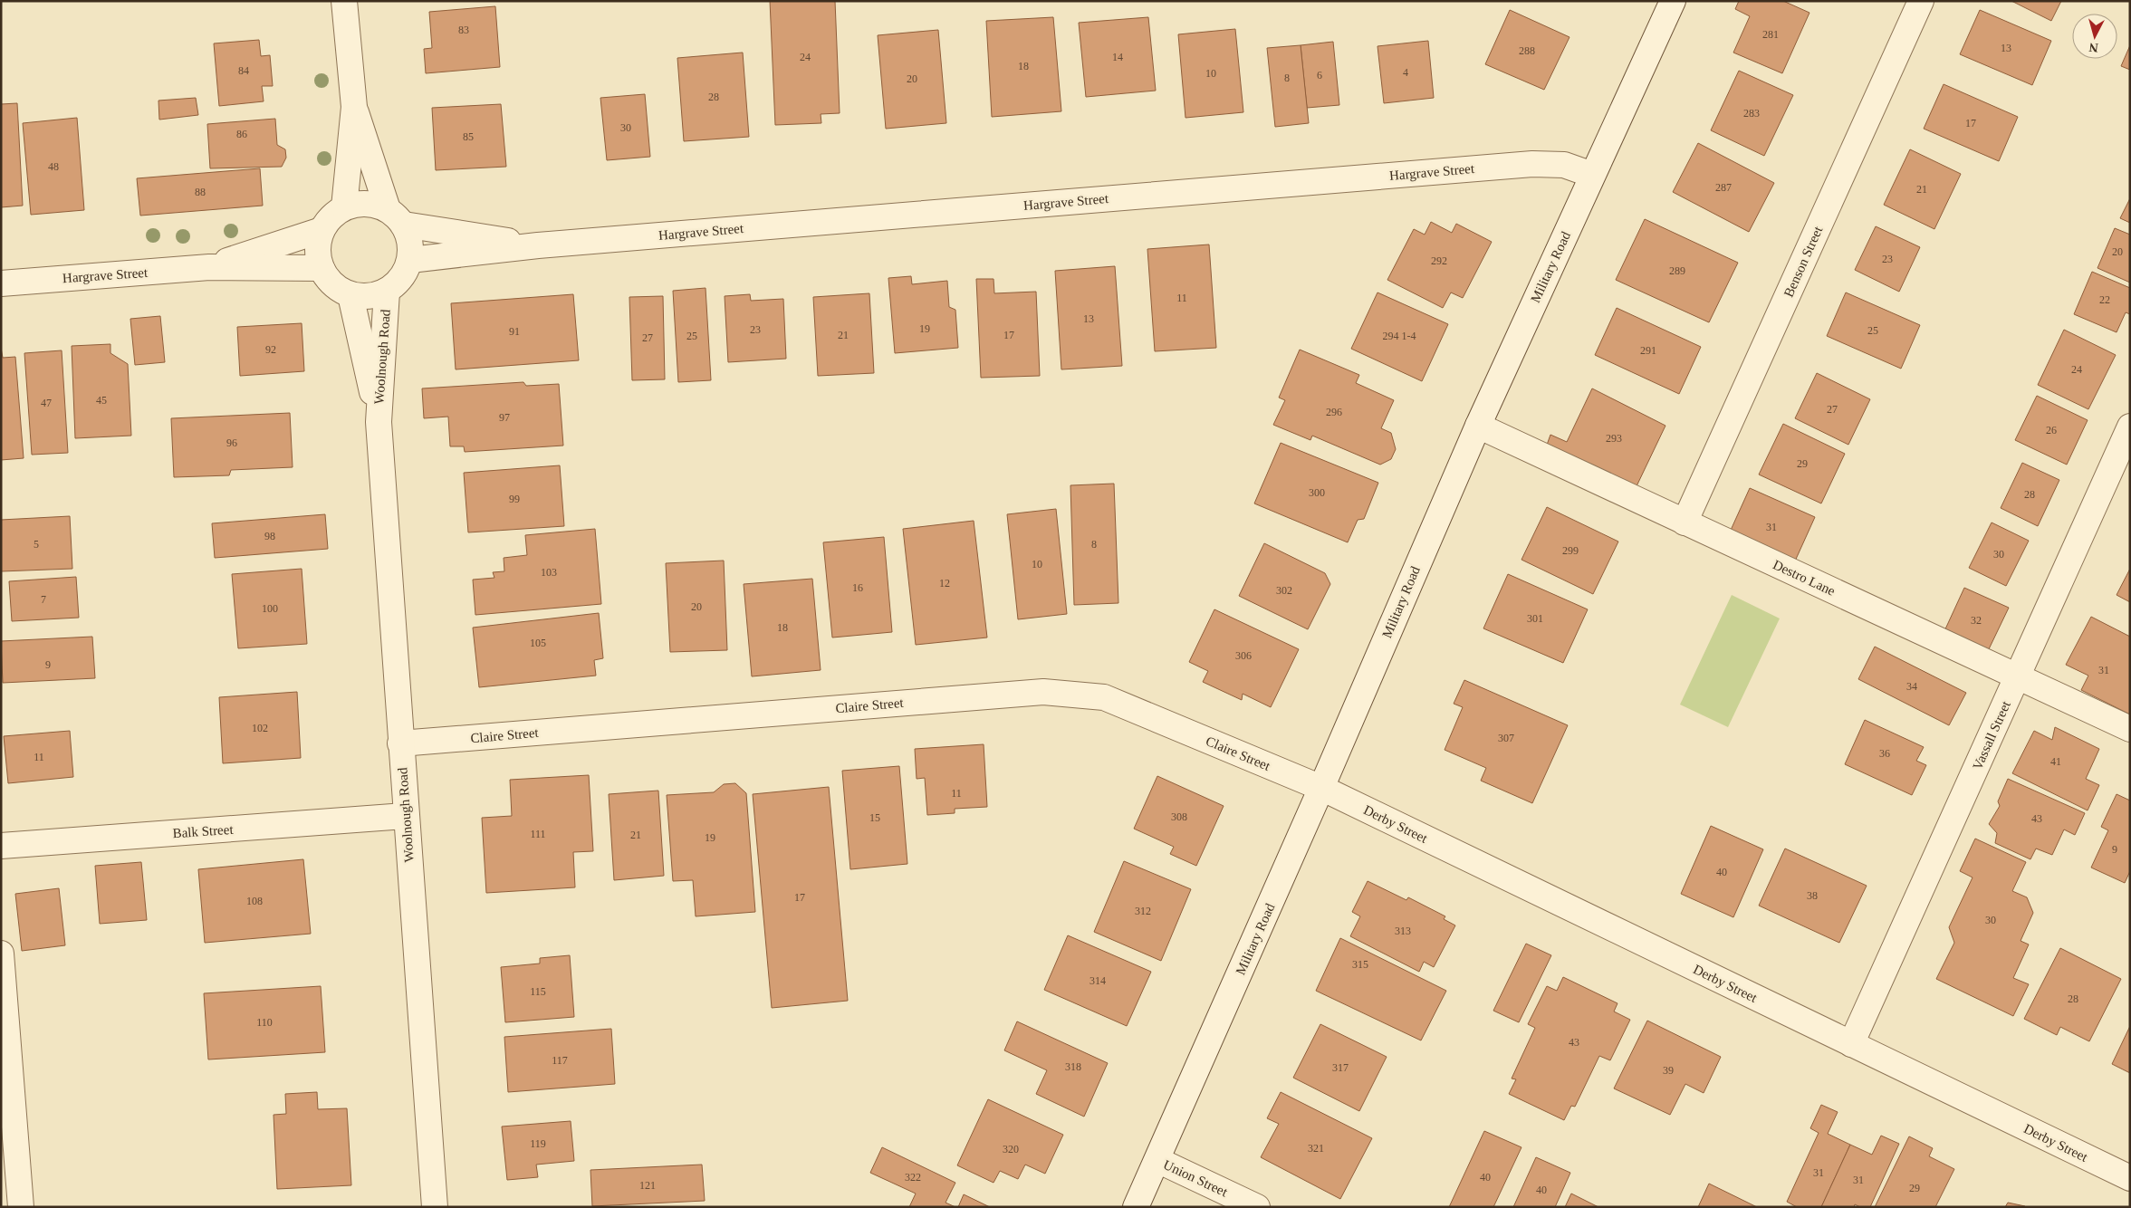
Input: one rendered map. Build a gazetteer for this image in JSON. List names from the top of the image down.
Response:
{
  "streets": {
    "street": [
      "Hargrave Street",
      "Benson Street",
      "Military Road",
      "Woolnough Road",
      "Destro Lane",
      "Claire Street",
      "Vassall Street",
      "Derby Street",
      "Balk Street",
      "Union Street"
    ]
  },
  "crossings": [
    ["Hargrave Street", "Military Road"],
    ["Hargrave Street", "Woolnough Road"],
    ["Benson Street", "Destro Lane"],
    ["Military Road", "Destro Lane"],
    ["Military Road", "Claire Street"],
    ["Military Road", "Derby Street"],
    ["Military Road", "Union Street"],
    ["Woolnough Road", "Claire Street"],
    ["Woolnough Road", "Balk Street"],
    ["Destro Lane", "Vassall Street"],
    ["Claire Street", "Derby Street"],
    ["Vassall Street", "Derby Street"]
  ],
  "house_numbers": [
    "83",
    "281",
    "13",
    "288",
    "24",
    "14",
    "18",
    "84",
    "4",
    "10",
    "6",
    "8",
    "20",
    "28",
    "283",
    "17",
    "30",
    "86",
    "85",
    "48",
    "287",
    "21",
    "88",
    "20",
    "23",
    "292",
    "289",
    "11",
    "22",
    "13",
    "19",
    "23",
    "25",
    "91",
    "21",
    "17",
    "25",
    "294 1-4",
    "27",
    "92",
    "291",
    "24",
    "45",
    "47",
    "27",
    "296",
    "97",
    "26",
    "293",
    "96",
    "29",
    "300",
    "28",
    "99",
    "31",
    "98",
    "5",
    "8",
    "299",
    "30",
    "10",
    "103",
    "12",
    "16",
    "302",
    "7",
    "20",
    "100",
    "301",
    "32",
    "18",
    "105",
    "306",
    "9",
    "31",
    "34",
    "102",
    "307",
    "36",
    "11",
    "41",
    "11",
    "308",
    "15",
    "43",
    "111",
    "21",
    "19",
    "9",
    "40",
    "38",
    "17",
    "108",
    "312",
    "30",
    "313",
    "315",
    "314",
    "115",
    "28",
    "110",
    "43",
    "117",
    "318",
    "317",
    "39",
    "119",
    "321",
    "320",
    "31",
    "322",
    "40",
    "31",
    "121",
    "29",
    "40"
  ],
  "north": "bottom"
}
